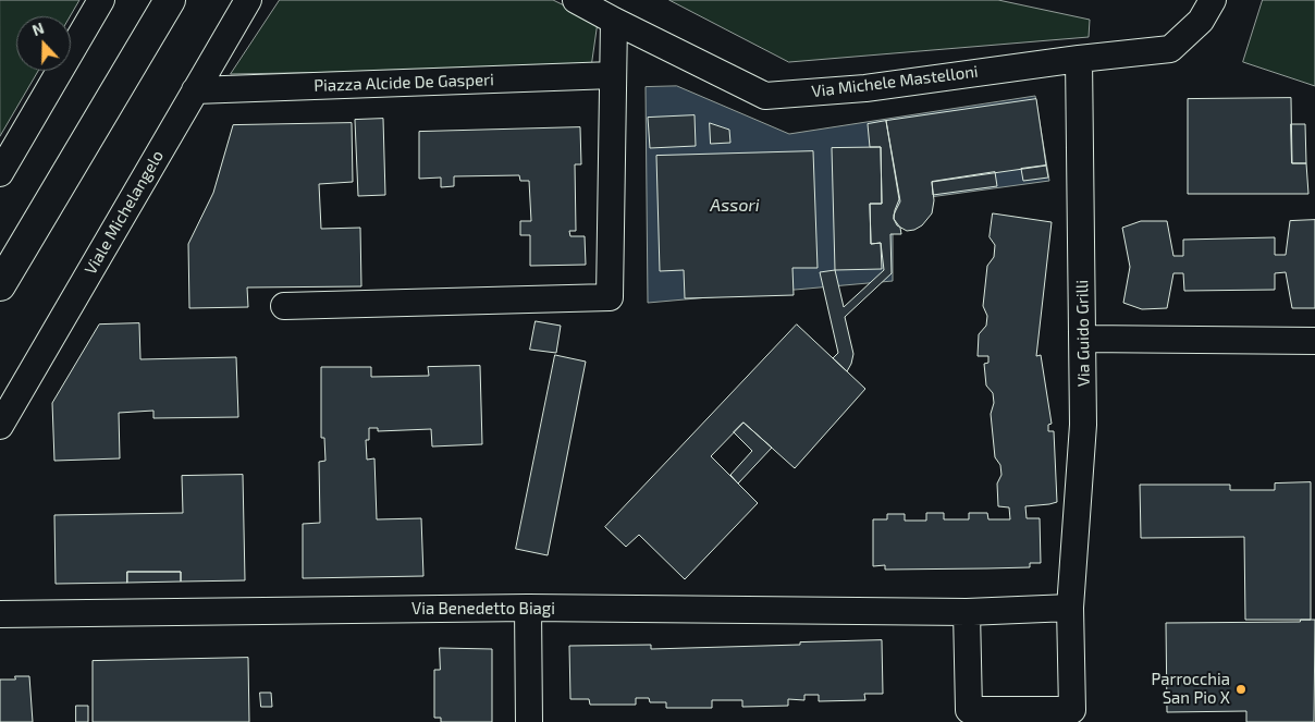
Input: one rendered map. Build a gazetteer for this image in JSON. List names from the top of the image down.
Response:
{
  "streets": {
    "street": [
      "Via Michele Mastelloni",
      "Piazza Alcide De Gasperi",
      "Viale Michelangelo",
      "Via Guido Grilli",
      "Via Benedetto Biagi"
    ]
  },
  "crossings": [
    ["Via Michele Mastelloni", "Via Guido Grilli"],
    ["Piazza Alcide De Gasperi", "Viale Michelangelo"],
    ["Via Guido Grilli", "Via Benedetto Biagi"]
  ],
  "water": ["Assori"],
  "places": ["Parrocchia San Pio X"],
  "north": "top"
}
